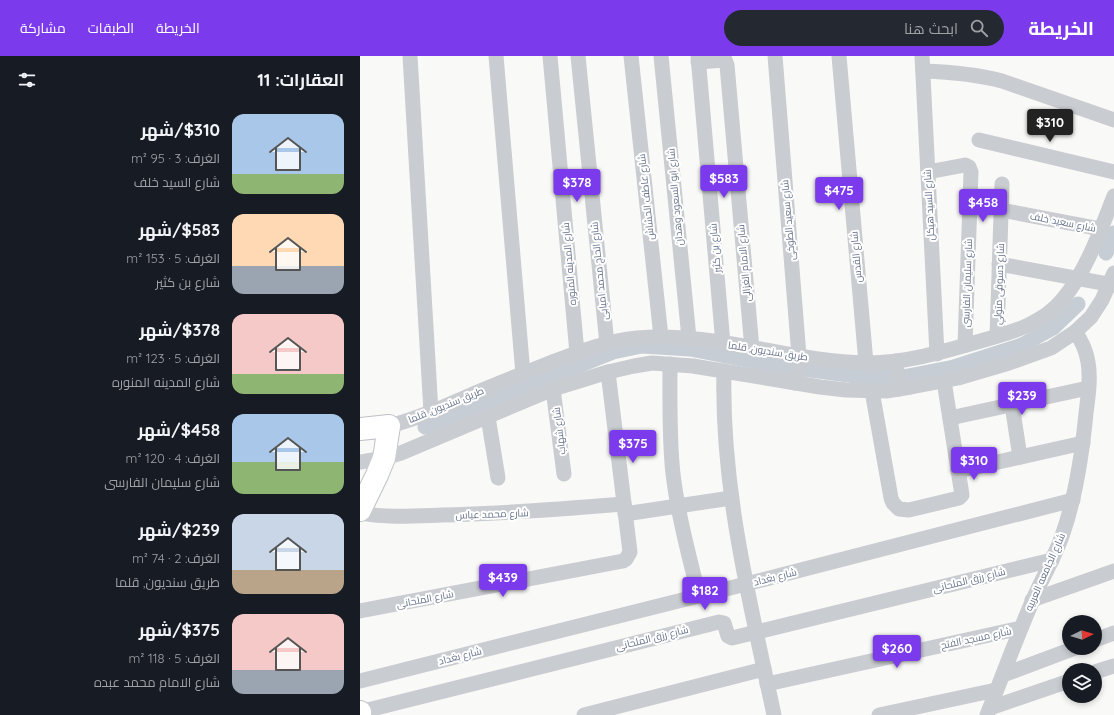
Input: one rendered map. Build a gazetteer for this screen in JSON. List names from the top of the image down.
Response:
{
  "streets": {
    "street": [
      "شارع عاطف الحشاش",
      "شارع ابو السعود وهدان",
      "شارع السيد هيكل",
      "شارع سعيد الطوخى",
      "شارع سعيد خلف",
      "شارع بن كثير",
      "شارع القدس",
      "شارع الامام الغزالى",
      "شارع المدينه المنوره",
      "شارع الحاج محمد امبابى",
      "شارع سليمان الفارسى",
      "شارع دسوقى متولي",
      "طريق سنديون, قلما",
      "شارع شهاب",
      "شارع محمد عباس",
      "شارع الجامعه العربيه",
      "شارع بغداد",
      "شارع رزق الملحانى",
      "شارع الملحانى",
      "شارع مسجد الفتح"
    ]
  },
  "crossings": [
    ["شارع عاطف الحشاش", "طريق سنديون, قلما"],
    ["شارع ابو السعود وهدان", "طريق سنديون, قلما"],
    ["شارع السيد هيكل", "شارع سليمان الفارسى"],
    ["شارع السيد هيكل", "طريق سنديون, قلما"],
    ["شارع سعيد الطوخى", "طريق سنديون, قلما"],
    ["شارع سعيد خلف", "شارع دسوقى متولي"],
    ["شارع سعيد خلف", "طريق سنديون, قلما"],
    ["شارع بن كثير", "شارع الامام الغزالى"],
    ["شارع بن كثير", "طريق سنديون, قلما"],
    ["شارع القدس", "طريق سنديون, قلما"],
    ["شارع الامام الغزالى", "طريق سنديون, قلما"],
    ["شارع المدينه المنوره", "طريق سنديون, قلما"],
    ["شارع الحاج محمد امبابى", "طريق سنديون, قلما"],
    ["شارع سليمان الفارسى", "طريق سنديون, قلما"],
    ["شارع دسوقى متولي", "طريق سنديون, قلما"],
    ["شارع محمد عباس", "شارع الملحانى"],
    ["شارع الجامعه العربيه", "شارع بغداد"],
    ["شارع الجامعه العربيه", "شارع رزق الملحانى"],
    ["شارع الجامعه العربيه", "شارع مسجد الفتح"]
  ],
  "north": "right",
  "page": {
    "header": "الخريطة",
    "search": "ابحث هنا",
    "nav": ["الخريطة", "الطبقات", "مشاركة"],
    "heading": "العقارات: 11",
    "list": [
      {
        "name": "$310/شهر",
        "note": "الغرف: 3 · 95 m² · شارع السيد خلف"
      },
      {
        "name": "$583/شهر",
        "note": "الغرف: 5 · 153 m² · شارع بن كثير"
      },
      {
        "name": "$378/شهر",
        "note": "الغرف: 5 · 123 m² · شارع المدينه المنوره"
      },
      {
        "name": "$458/شهر",
        "note": "الغرف: 4 · 120 m² · شارع سليمان الفارسى"
      },
      {
        "name": "$239/شهر",
        "note": "الغرف: 2 · 74 m² · طريق سنديون, قلما"
      },
      {
        "name": "$375/شهر",
        "note": "الغرف: 5 · 118 m² · شارع الامام محمد عبده"
      }
    ],
    "price": [
      "$310",
      "$583",
      "$378",
      "$475",
      "$458",
      "$239",
      "$375",
      "$310",
      "$439",
      "$182",
      "$260"
    ]
  }
}
